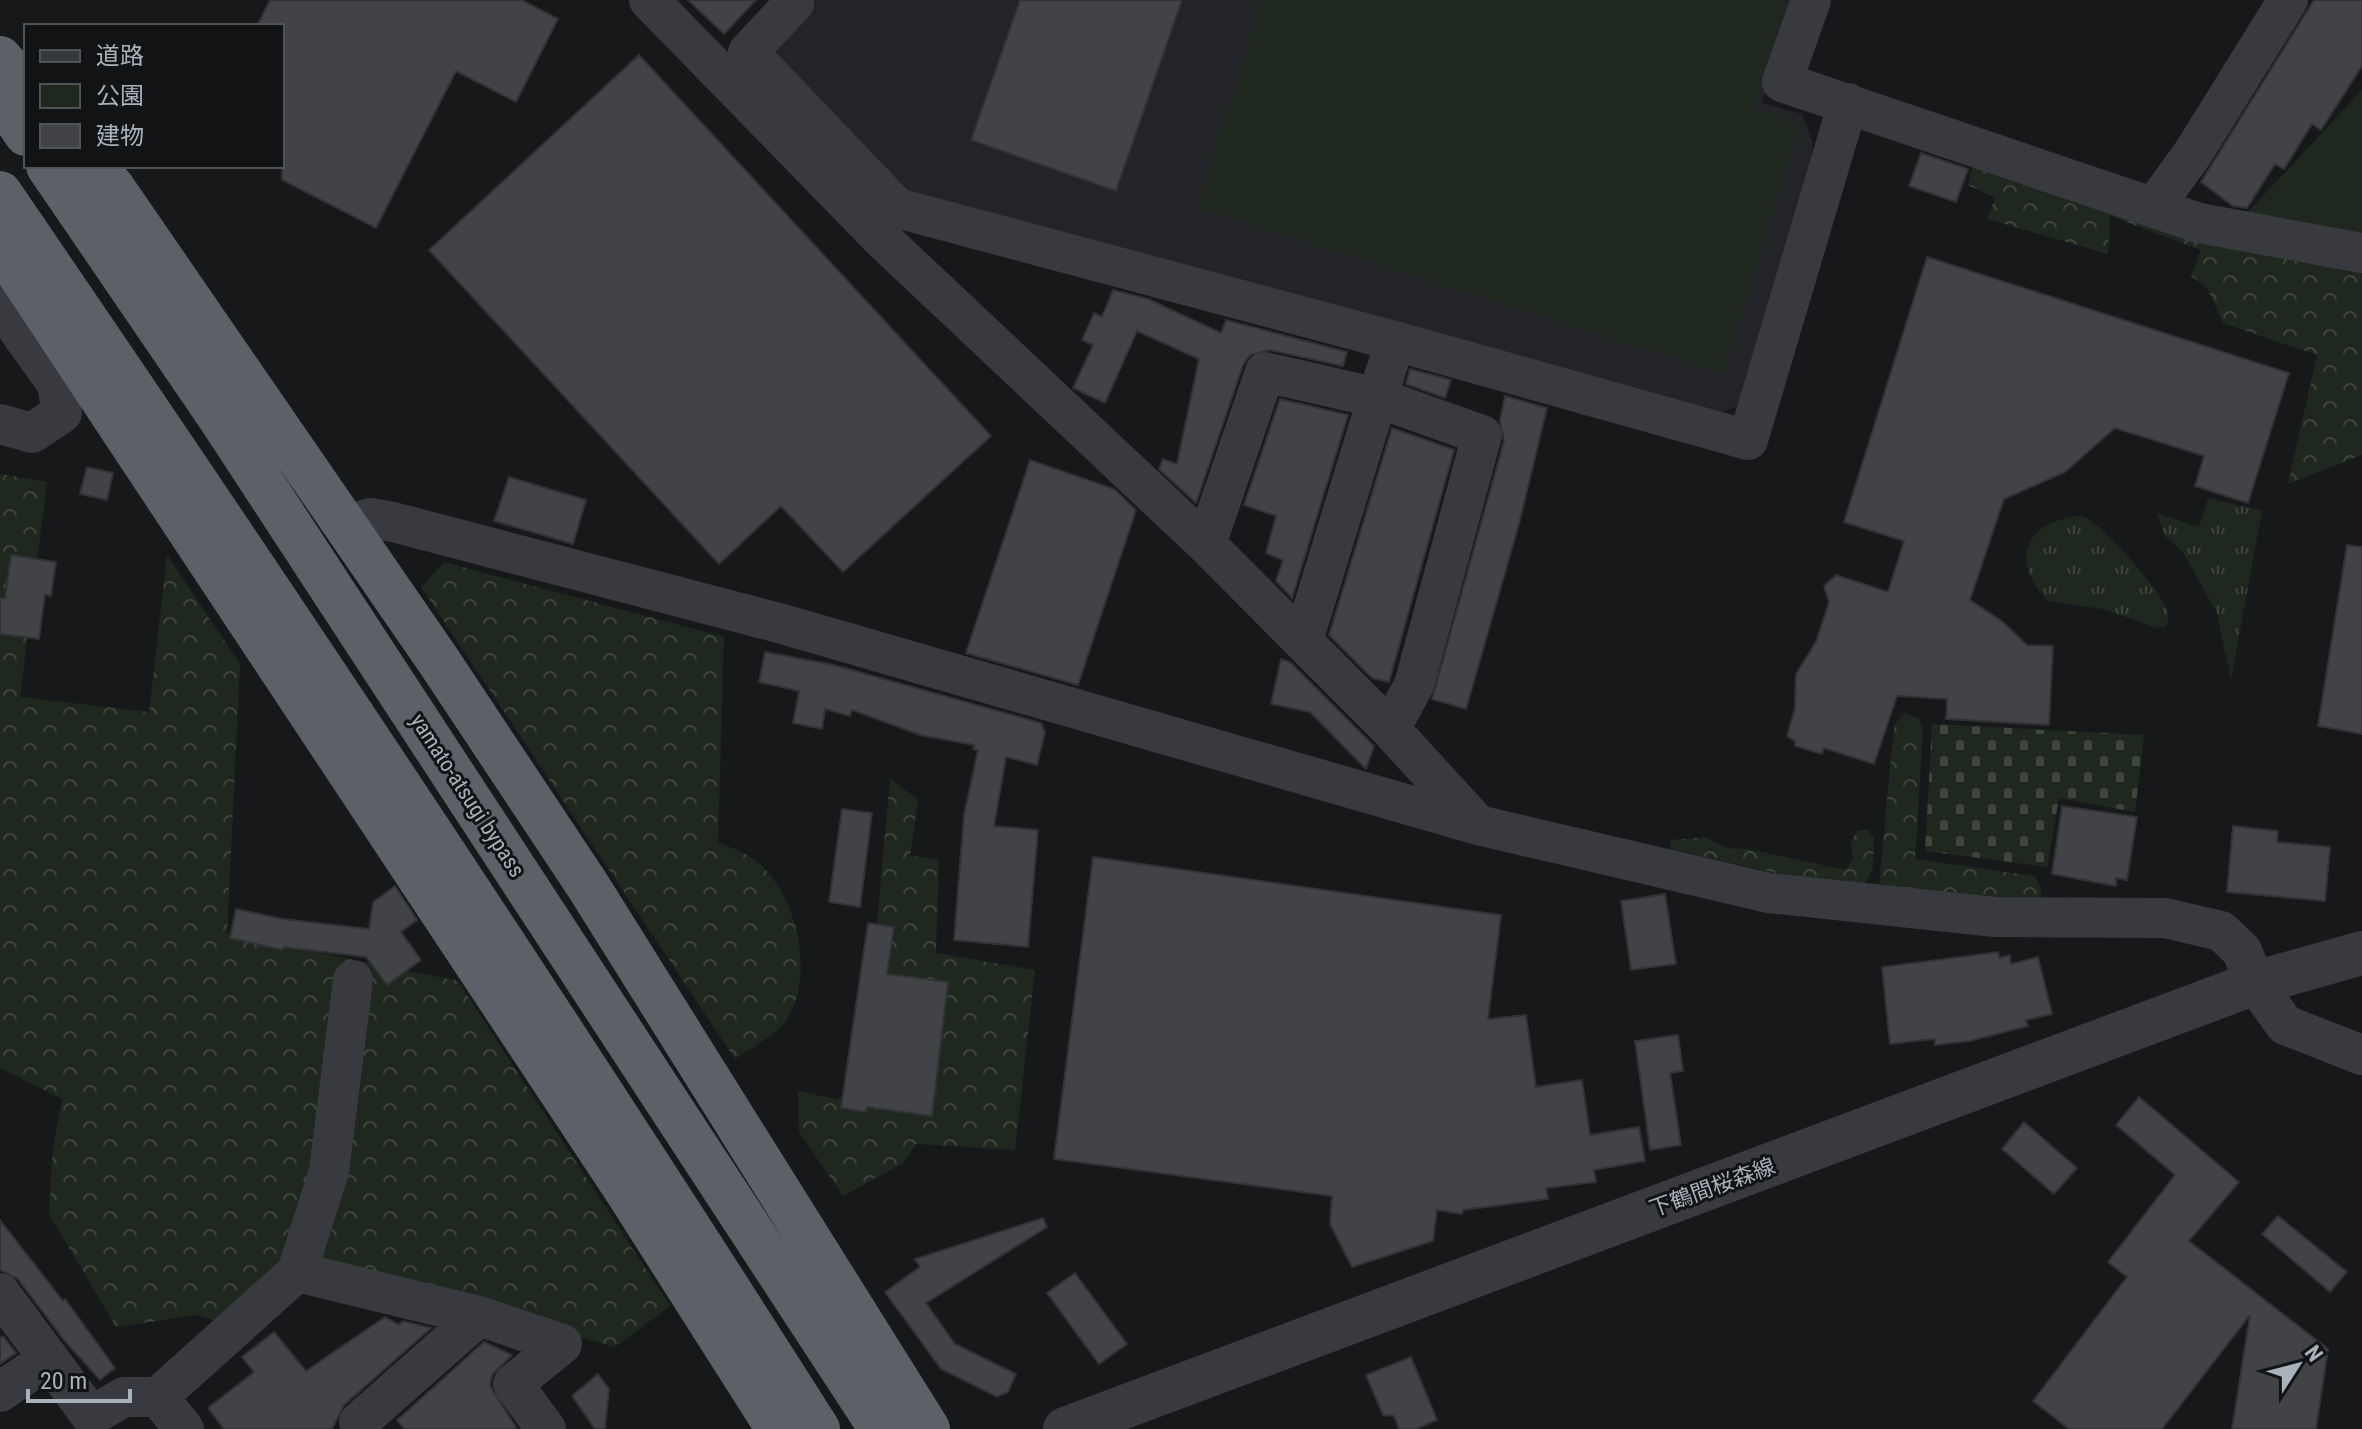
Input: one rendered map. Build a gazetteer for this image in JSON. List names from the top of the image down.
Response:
{
  "streets": {
    "highway": ["yamato-atsugi bypass"],
    "street": ["下鶴間桜森線"]
  },
  "legend": ["道路", "公園", "建物"],
  "scale_bar": "20 m",
  "north": "top right"
}
